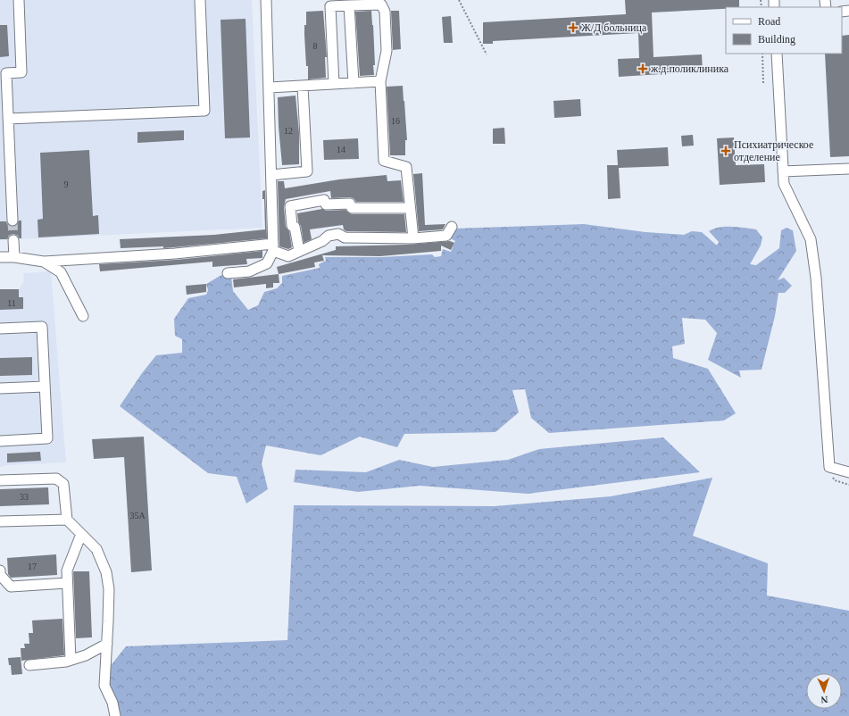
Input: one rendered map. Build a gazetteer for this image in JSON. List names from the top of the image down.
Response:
{
  "places": {
    "health": ["Ж/Д больница", "ж.д.поликлиника", "Психиатрическое отделение"]
  },
  "house_numbers": [
    "8",
    "16",
    "12",
    "14",
    "9",
    "11",
    "33",
    "35А",
    "17"
  ],
  "legend": ["Road", "Building"],
  "north": "bottom"
}
